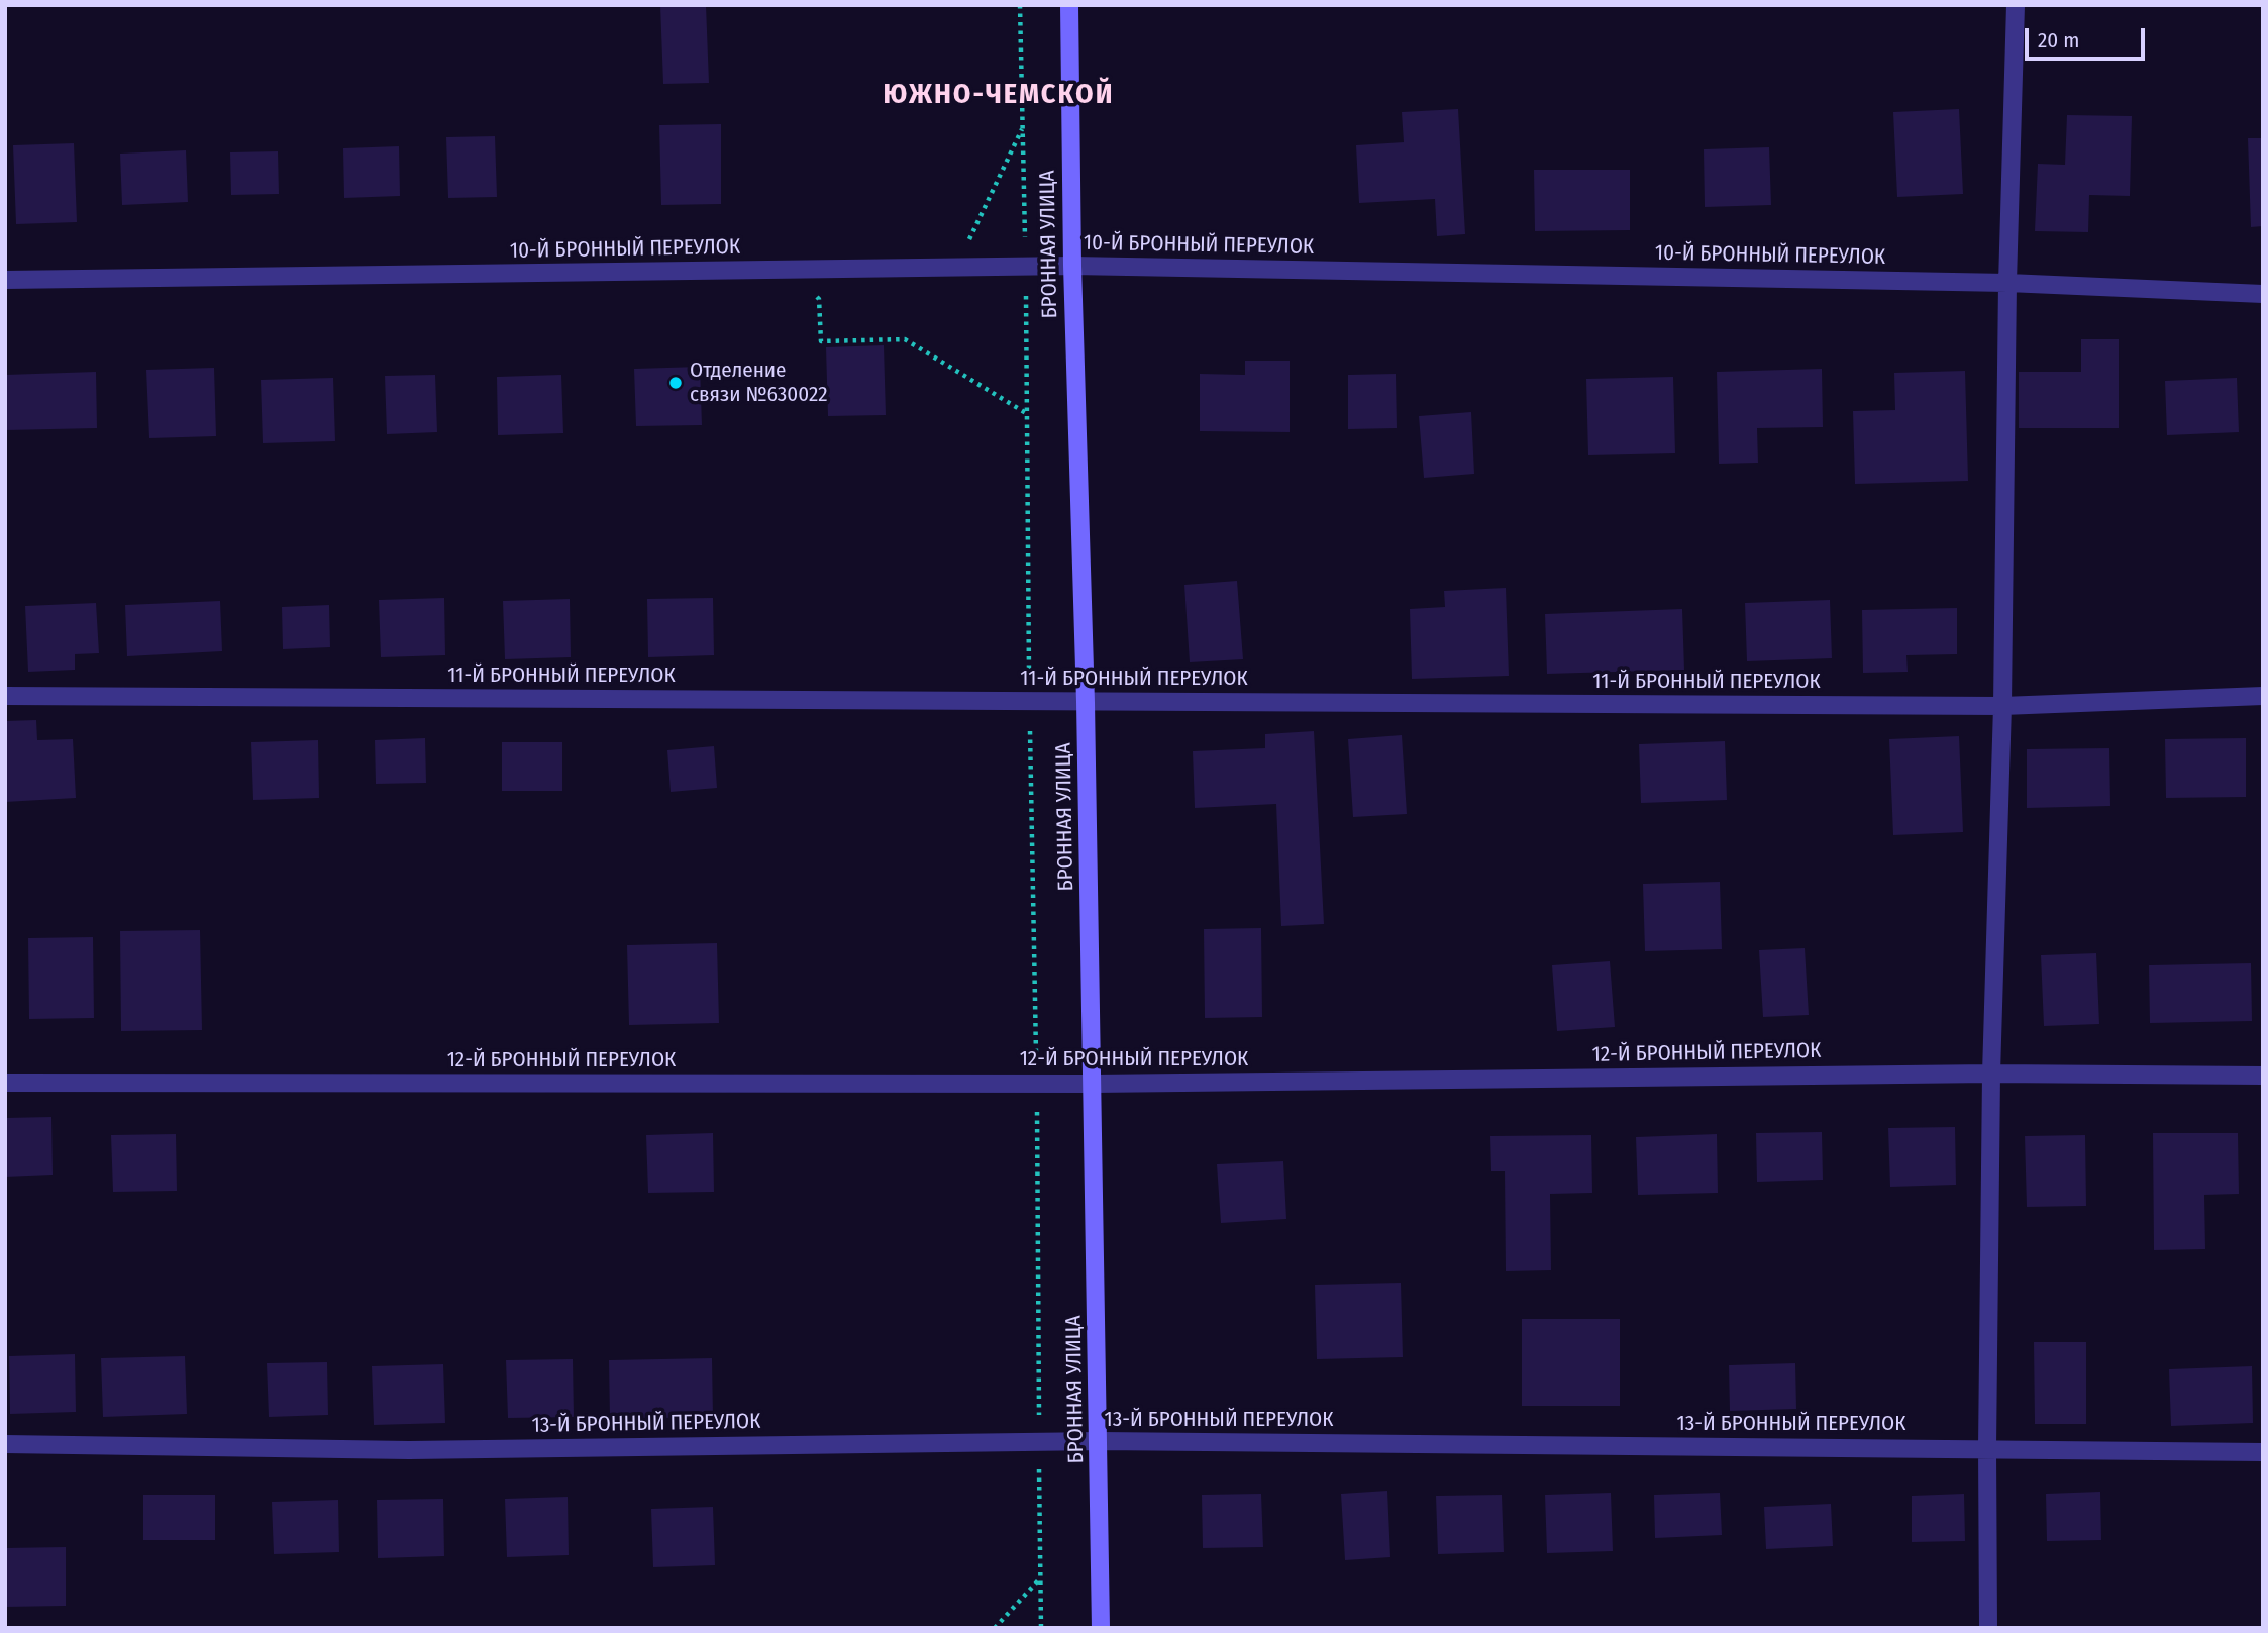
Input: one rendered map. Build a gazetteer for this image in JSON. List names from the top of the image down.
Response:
{
  "streets": {
    "street": [
      "БРОННАЯ УЛИЦА",
      "10-Й БРОННЫЙ ПЕРЕУЛОК",
      "11-Й БРОННЫЙ ПЕРЕУЛОК",
      "12-Й БРОННЫЙ ПЕРЕУЛОК",
      "13-Й БРОННЫЙ ПЕРЕУЛОК"
    ]
  },
  "crossings": [
    ["БРОННАЯ УЛИЦА", "10-Й БРОННЫЙ ПЕРЕУЛОК"],
    ["БРОННАЯ УЛИЦА", "11-Й БРОННЫЙ ПЕРЕУЛОК"],
    ["БРОННАЯ УЛИЦА", "12-Й БРОННЫЙ ПЕРЕУЛОК"],
    ["БРОННАЯ УЛИЦА", "13-Й БРОННЫЙ ПЕРЕУЛОК"]
  ],
  "districts": ["ЮЖНО-ЧЕМСКОЙ"],
  "places": ["Отделение связи №630022"],
  "scale_bar": "20 m"
}
